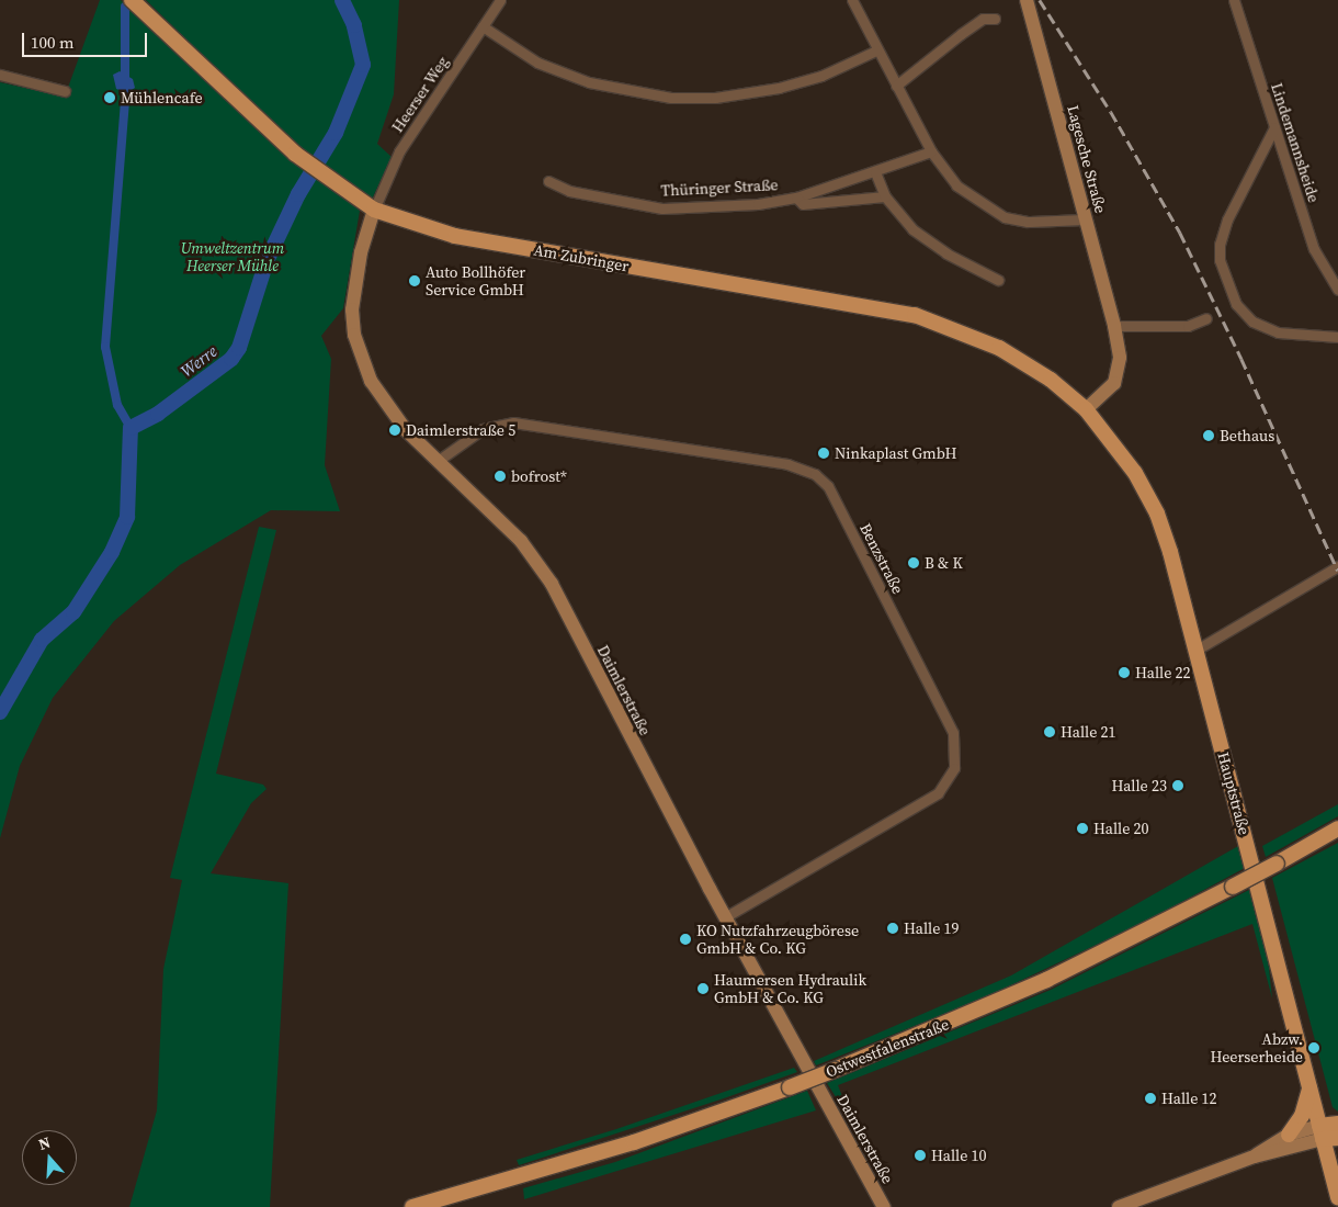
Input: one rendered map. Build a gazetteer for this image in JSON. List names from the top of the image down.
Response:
{
  "streets": {
    "main road": ["Am Zubringer", "Hauptstraße", "Ostwestfalenstraße"],
    "street": [
      "Heerser Weg",
      "Lindemannsheide",
      "Lagesche Straße",
      "Thüringer Straße",
      "Benzstraße",
      "Daimlerstraße"
    ]
  },
  "crossings": [
    ["Heerser Weg", "Am Zubringer"],
    ["Heerser Weg", "Daimlerstraße"],
    ["Lagesche Straße", "Am Zubringer"],
    ["Lagesche Straße", "Hauptstraße"],
    ["Am Zubringer", "Daimlerstraße"],
    ["Am Zubringer", "Hauptstraße"],
    ["Benzstraße", "Daimlerstraße"]
  ],
  "water": ["Werre"],
  "parks": ["Umweltzentrum Heerser Mühle"],
  "places": [
    "Mühlencafe",
    "Auto Bollhöfer Service GmbH",
    "Daimlerstraße 5",
    "Bethaus",
    "Ninkaplast GmbH",
    "bofrost*",
    "B & K",
    "Halle 22",
    "Halle 21",
    "Halle 23",
    "Halle 20",
    "Halle 19",
    "KO Nutzfahrzeugbörese GmbH & Co. KG",
    "Haumersen Hydraulik GmbH & Co. KG",
    "Abzw. Heerserheide",
    "Halle 12",
    "Halle 10"
  ],
  "scale_bar": "100 m",
  "north": "top"
}
